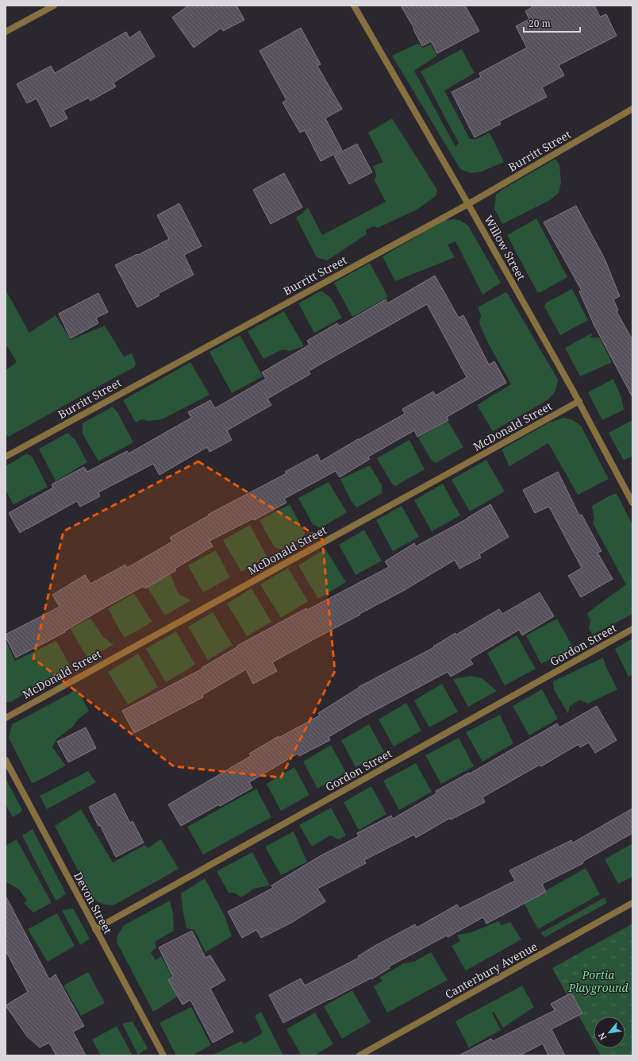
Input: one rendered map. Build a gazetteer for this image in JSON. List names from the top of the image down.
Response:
{
  "streets": {
    "street": [
      "Burritt Street",
      "Willow Street",
      "McDonald Street",
      "Gordon Street",
      "Devon Street",
      "Canterbury Avenue"
    ]
  },
  "crossings": [
    ["Burritt Street", "Willow Street"],
    ["Willow Street", "McDonald Street"],
    ["Gordon Street", "Devon Street"]
  ],
  "parks": ["Portia Playground"],
  "scale_bar": "20 m",
  "north": "bottom left"
}
